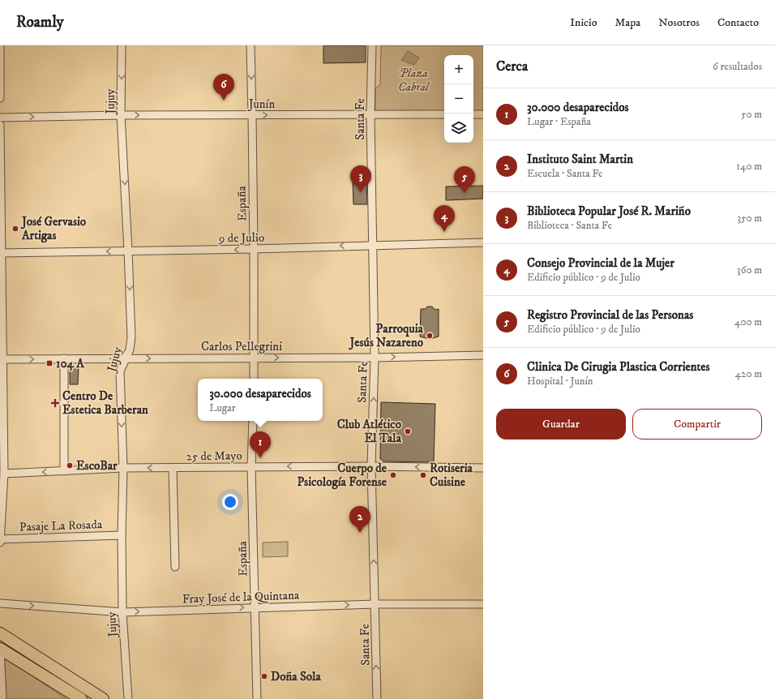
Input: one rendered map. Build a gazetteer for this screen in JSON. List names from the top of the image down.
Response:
{
  "streets": {
    "street": [
      "Jujuy",
      "Junín",
      "Santa Fe",
      "España",
      "9 de Julio",
      "Carlos Pellegrini",
      "25 de Mayo",
      "Pasaje La Rosada",
      "Fray José de la Quintana"
    ]
  },
  "crossings": [
    ["Jujuy", "Junín"],
    ["Jujuy", "9 de Julio"],
    ["Jujuy", "Carlos Pellegrini"],
    ["Jujuy", "25 de Mayo"],
    ["Jujuy", "Pasaje La Rosada"],
    ["Jujuy", "Fray José de la Quintana"],
    ["Junín", "Santa Fe"],
    ["Junín", "España"],
    ["Santa Fe", "9 de Julio"],
    ["Santa Fe", "Carlos Pellegrini"],
    ["Santa Fe", "25 de Mayo"],
    ["Santa Fe", "Fray José de la Quintana"],
    ["España", "9 de Julio"],
    ["España", "Carlos Pellegrini"],
    ["España", "25 de Mayo"],
    ["España", "Fray José de la Quintana"]
  ],
  "one_way": [
    "Jujuy",
    "Junín",
    "Santa Fe",
    "9 de Julio",
    "Carlos Pellegrini",
    "25 de Mayo",
    "Fray José de la Quintana"
  ],
  "parks": ["Plaza Cabral"],
  "places": {
    "other": [
      "José Gervasio Artigas",
      "Parroquia Jesús Nazareno",
      "Club Atlético El Tala",
      "EscoBar",
      "Cuerpo de Psicología Forense",
      "Rotiseria Cuisine",
      "Doña Sola"
    ],
    "transit": ["104 A"],
    "health": ["Centro De Estetica Barberan"]
  },
  "page": {
    "header": "Roamly",
    "nav": [
      "Inicio",
      "Mapa",
      "Nosotros",
      "Contacto"
    ],
    "heading": ["Cerca", "6 resultados"],
    "map_buttons": ["+", "−"],
    "pins": [
      "6",
      "3",
      "5",
      "4",
      "1",
      "2"
    ],
    "list": [
      {
        "mark": "1",
        "name": "30.000 desaparecidos",
        "note": "Lugar · España",
        "value": "50 m"
      },
      {
        "mark": "2",
        "name": "Instituto Saint Martin",
        "note": "Escuela · Santa Fe",
        "value": "140 m"
      },
      {
        "mark": "3",
        "name": "Biblioteca Popular José R. Mariño",
        "note": "Biblioteca · Santa Fe",
        "value": "350 m"
      },
      {
        "mark": "4",
        "name": "Consejo Provincial de la Mujer",
        "note": "Edificio público · 9 de Julio",
        "value": "360 m"
      },
      {
        "mark": "5",
        "name": "Registro Provincial de las Personas",
        "note": "Edificio público · 9 de Julio",
        "value": "400 m"
      },
      {
        "mark": "6",
        "name": "Clinica De Cirugia Plastica Corrientes",
        "note": "Hospital · Junín",
        "value": "420 m"
      }
    ],
    "popup": ["30.000 desaparecidos", "Lugar"],
    "buttons": ["Guardar", "Compartir"]
  }
}
